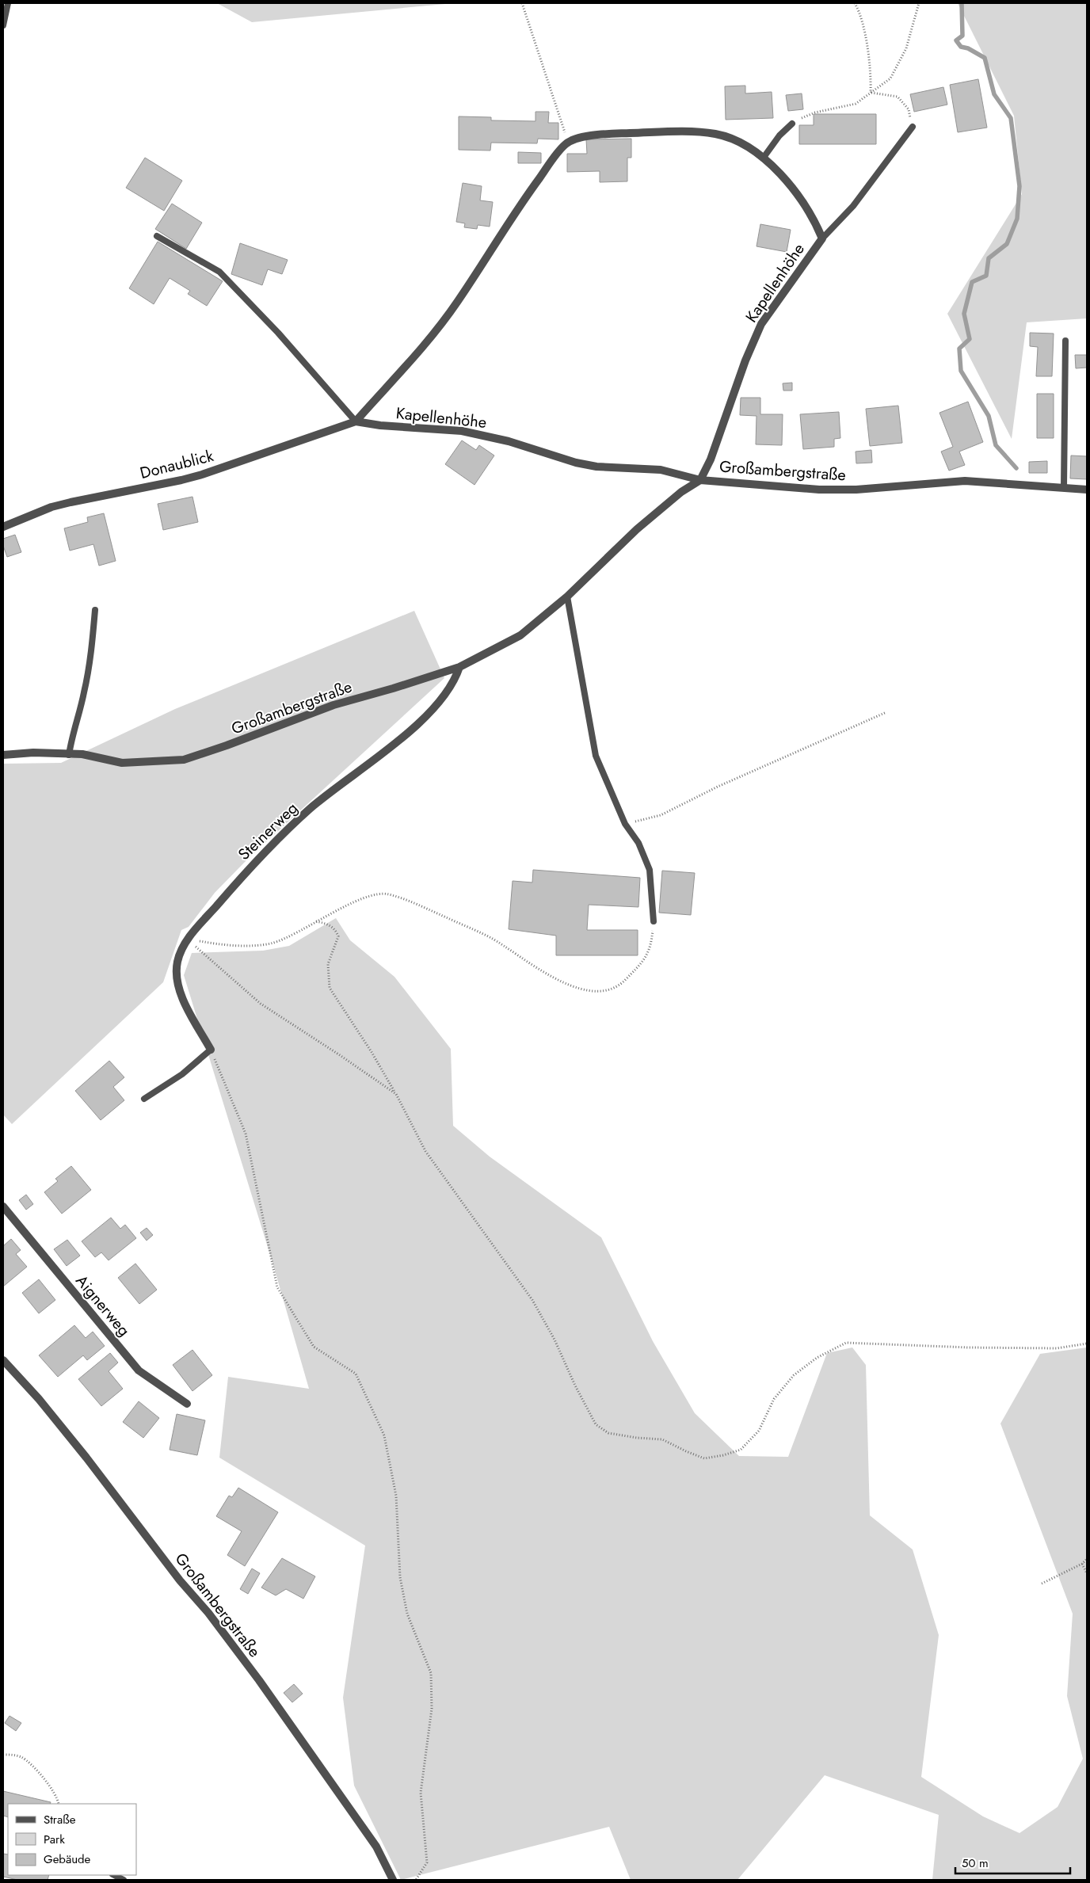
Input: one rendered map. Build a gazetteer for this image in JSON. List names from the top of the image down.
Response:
{
  "streets": {
    "street": [
      "Kapellenhöhe",
      "Donaublick",
      "Großambergstraße",
      "Steinerweg",
      "Aignerweg"
    ]
  },
  "crossings": [
    ["Kapellenhöhe", "Donaublick"],
    ["Kapellenhöhe", "Großambergstraße"],
    ["Großambergstraße", "Steinerweg"]
  ],
  "legend": ["Straße", "Park", "Gebäude"],
  "scale_bar": "50 m"
}
